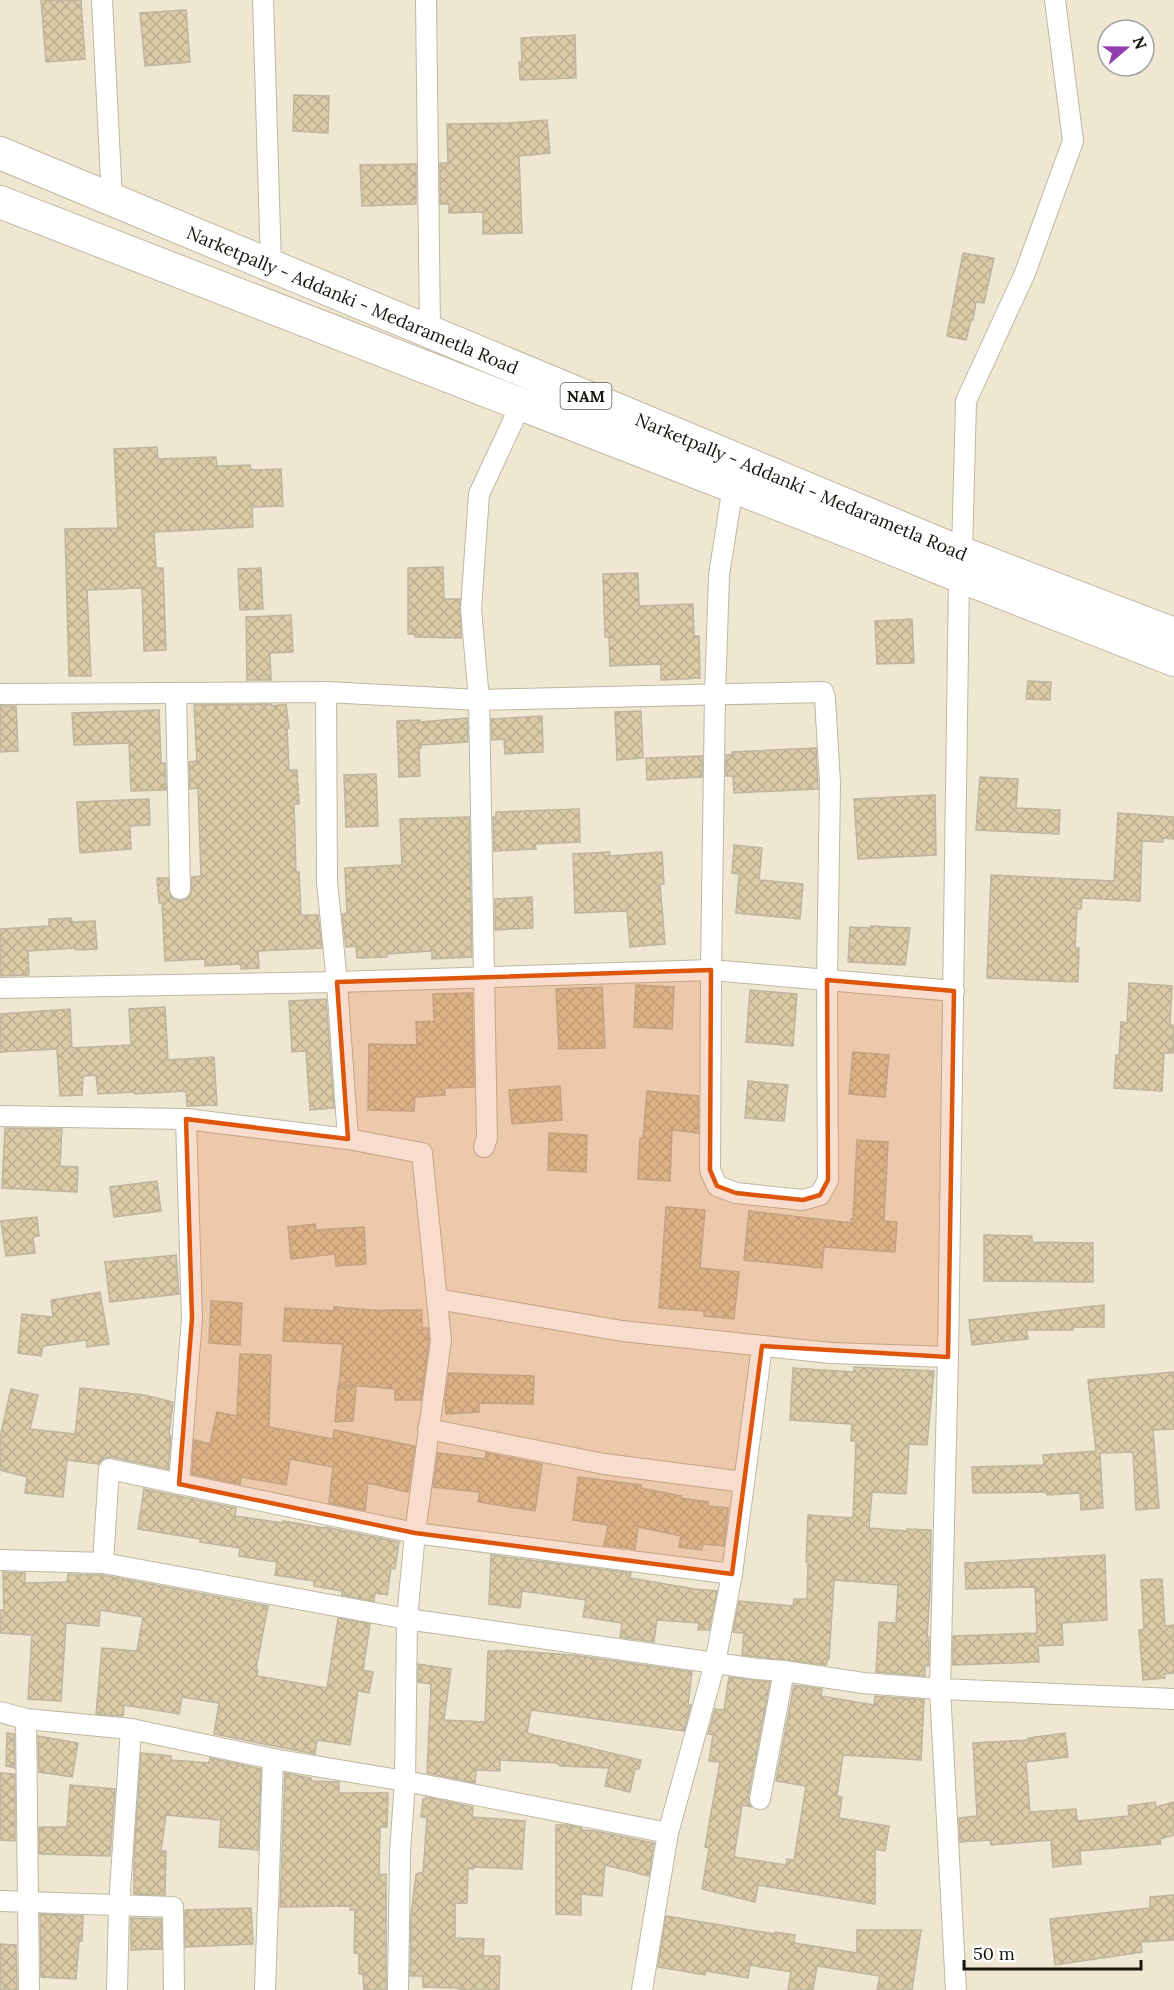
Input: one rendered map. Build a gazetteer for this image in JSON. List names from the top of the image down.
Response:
{
  "streets": {
    "highway": ["Narketpally - Addanki - Medarametla Road", "NAM"]
  },
  "scale_bar": "50 m",
  "north": "right"
}
